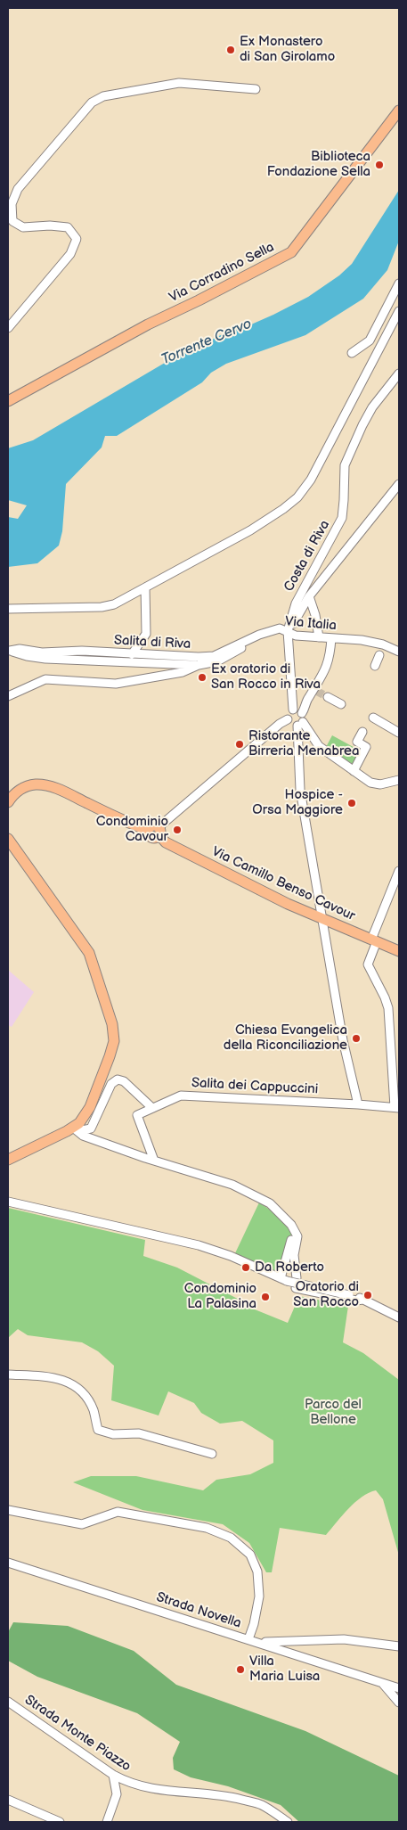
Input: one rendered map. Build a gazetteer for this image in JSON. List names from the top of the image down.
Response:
{
  "streets": {
    "main road": ["Via Corradino Sella", "Via Camillo Benso Cavour"],
    "street": [
      "Costa di Riva",
      "Via Italia",
      "Salita di Riva",
      "Salita dei Cappuccini",
      "Strada Novella",
      "Strada Monte Piazzo"
    ]
  },
  "crossings": [
    ["Costa di Riva", "Via Italia"],
    ["Costa di Riva", "Salita di Riva"],
    ["Via Italia", "Salita di Riva"]
  ],
  "water": ["Torrente Cervo"],
  "parks": ["Parco del Bellone"],
  "places": [
    "Ex Monastero di San Girolamo",
    "Biblioteca Fondazione Sella",
    "Ex oratorio di San Rocco in Riva",
    "Ristorante Birreria Menabrea",
    "Hospice - Orsa Maggiore",
    "Condominio Cavour",
    "Chiesa Evangelica della Riconciliazione",
    "Da Roberto",
    "Oratorio di San Rocco",
    "Condominio La Palasina",
    "Villa Maria Luisa"
  ]
}
